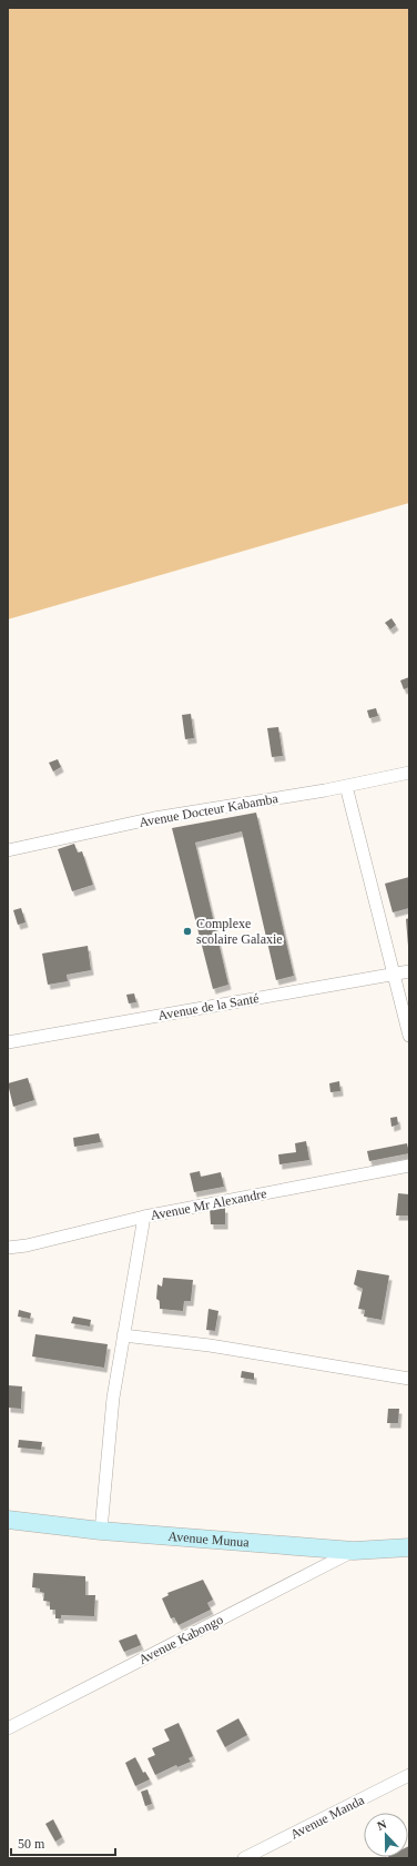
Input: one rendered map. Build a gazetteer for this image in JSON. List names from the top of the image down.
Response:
{
  "streets": {
    "main road": ["Avenue Munua"],
    "street": [
      "Avenue Docteur Kabamba",
      "Avenue de la Santé",
      "Avenue Mr Alexandre",
      "Avenue Kabongo",
      "Avenue Manda"
    ]
  },
  "crossings": [
    ["Avenue Munua", "Avenue Kabongo"]
  ],
  "places": ["Complexe scolaire Galaxie"],
  "scale_bar": "50 m",
  "north": "top"
}
